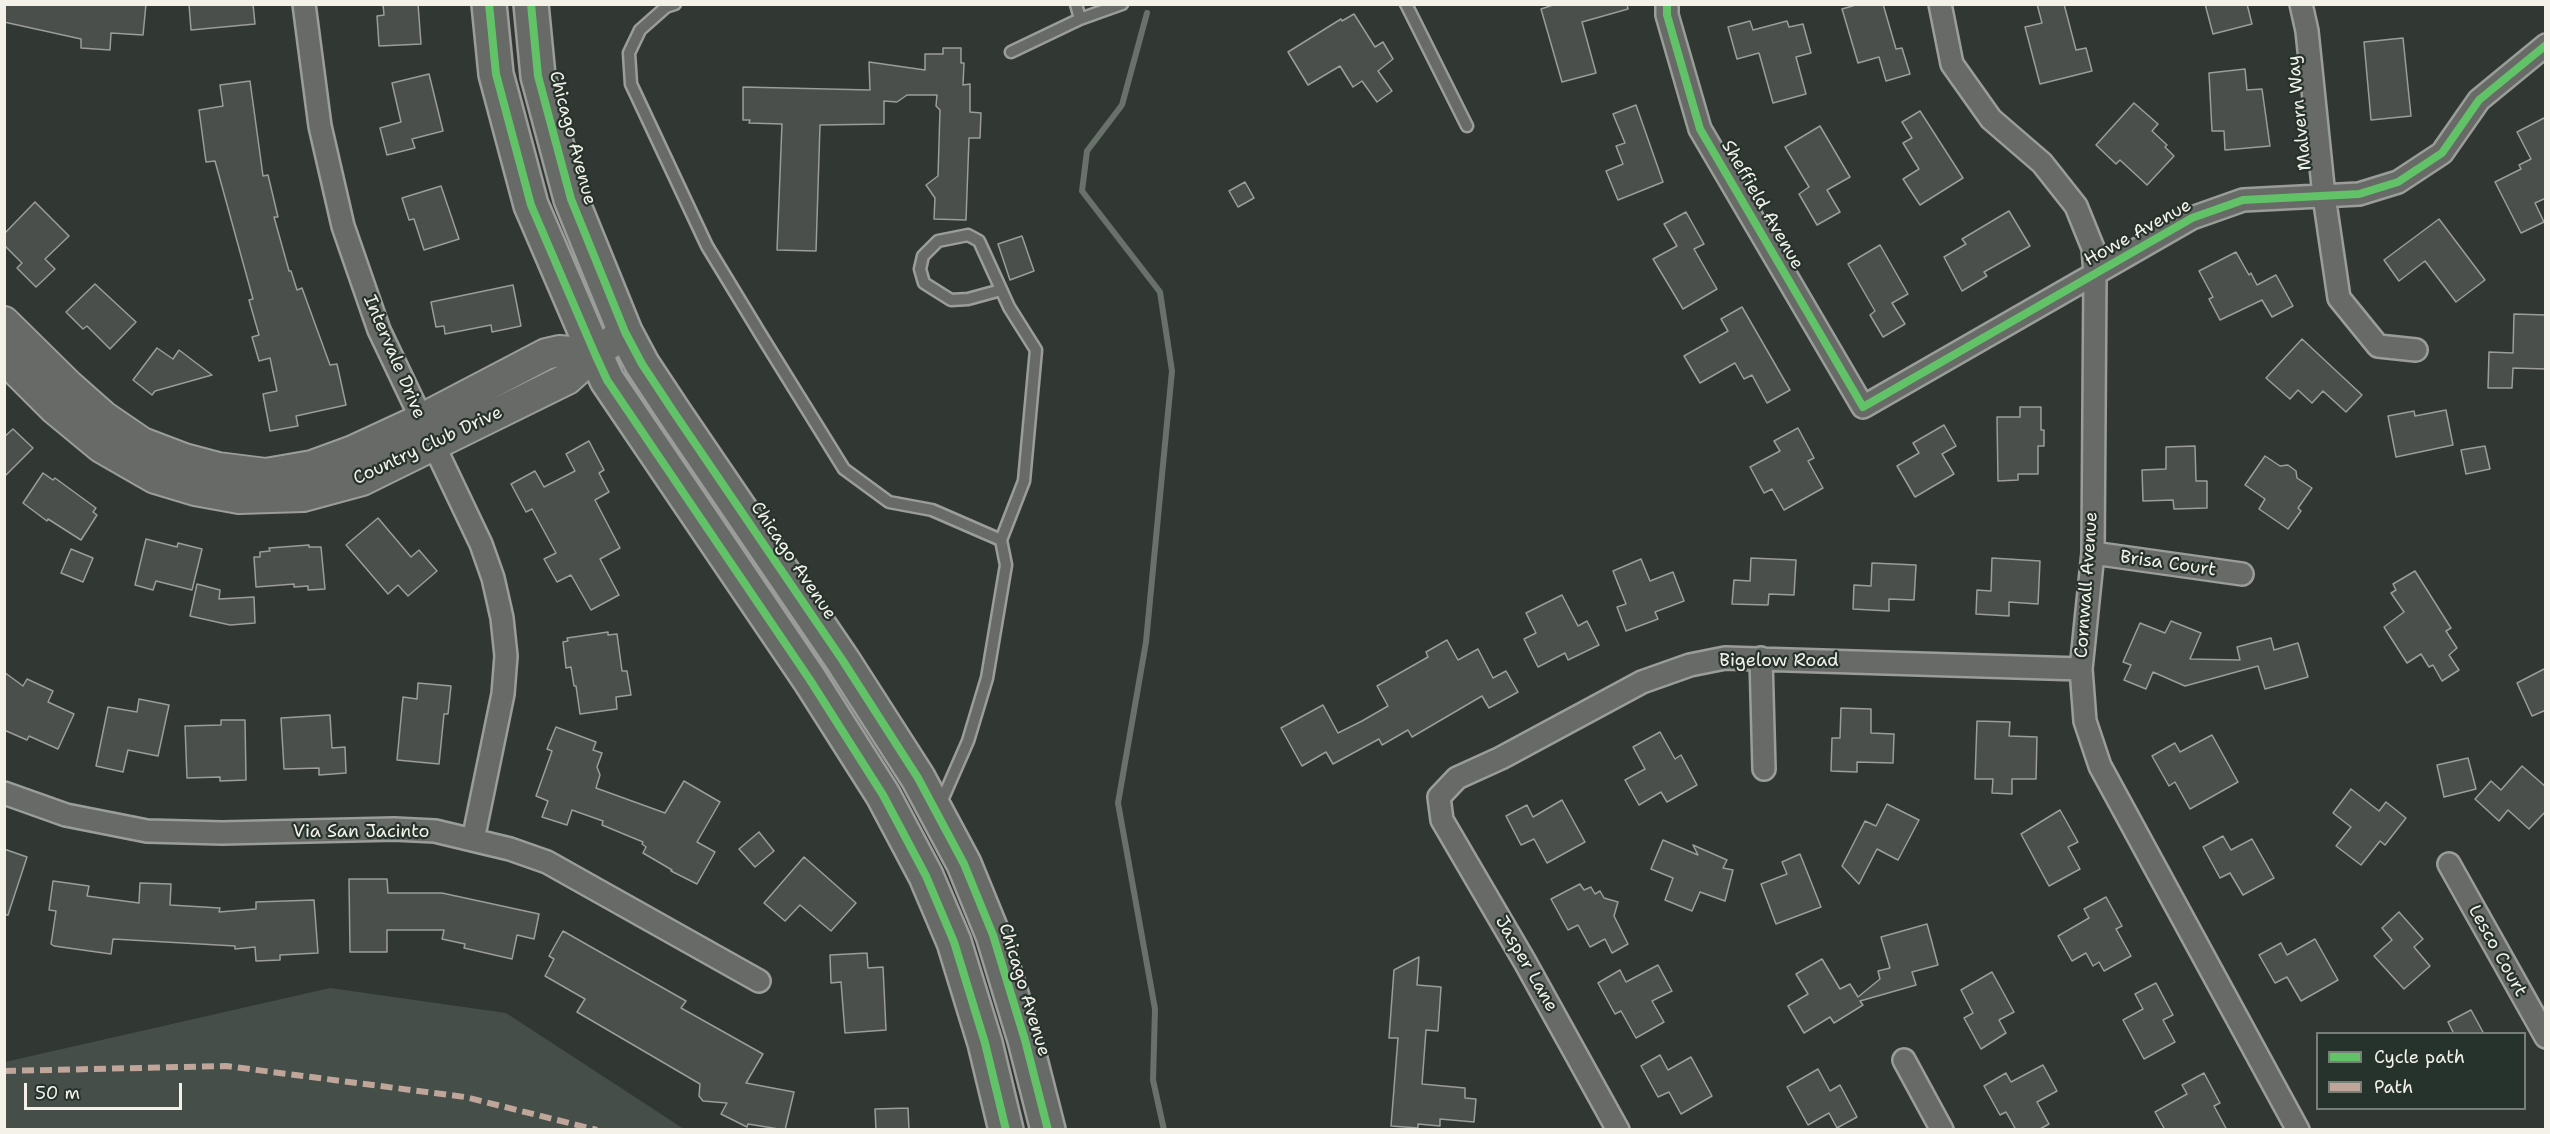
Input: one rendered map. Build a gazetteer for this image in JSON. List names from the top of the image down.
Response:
{
  "streets": {
    "main road": ["Chicago Avenue"],
    "street": [
      "Malvern Way",
      "Sheffield Avenue",
      "Howe Avenue",
      "Intervale Drive",
      "Country Club Drive",
      "Brisa Court",
      "Cornwall Avenue",
      "Bigelow Road",
      "Via San Jacinto",
      "Lesco Court",
      "Jasper Lane"
    ]
  },
  "crossings": [
    ["Malvern Way", "Howe Avenue"],
    ["Chicago Avenue", "Country Club Drive"],
    ["Sheffield Avenue", "Howe Avenue"],
    ["Howe Avenue", "Cornwall Avenue"],
    ["Intervale Drive", "Country Club Drive"],
    ["Intervale Drive", "Via San Jacinto"],
    ["Brisa Court", "Cornwall Avenue"],
    ["Cornwall Avenue", "Bigelow Road"],
    ["Bigelow Road", "Jasper Lane"]
  ],
  "legend": ["Cycle path", "Path"],
  "scale_bar": "50 m"
}
